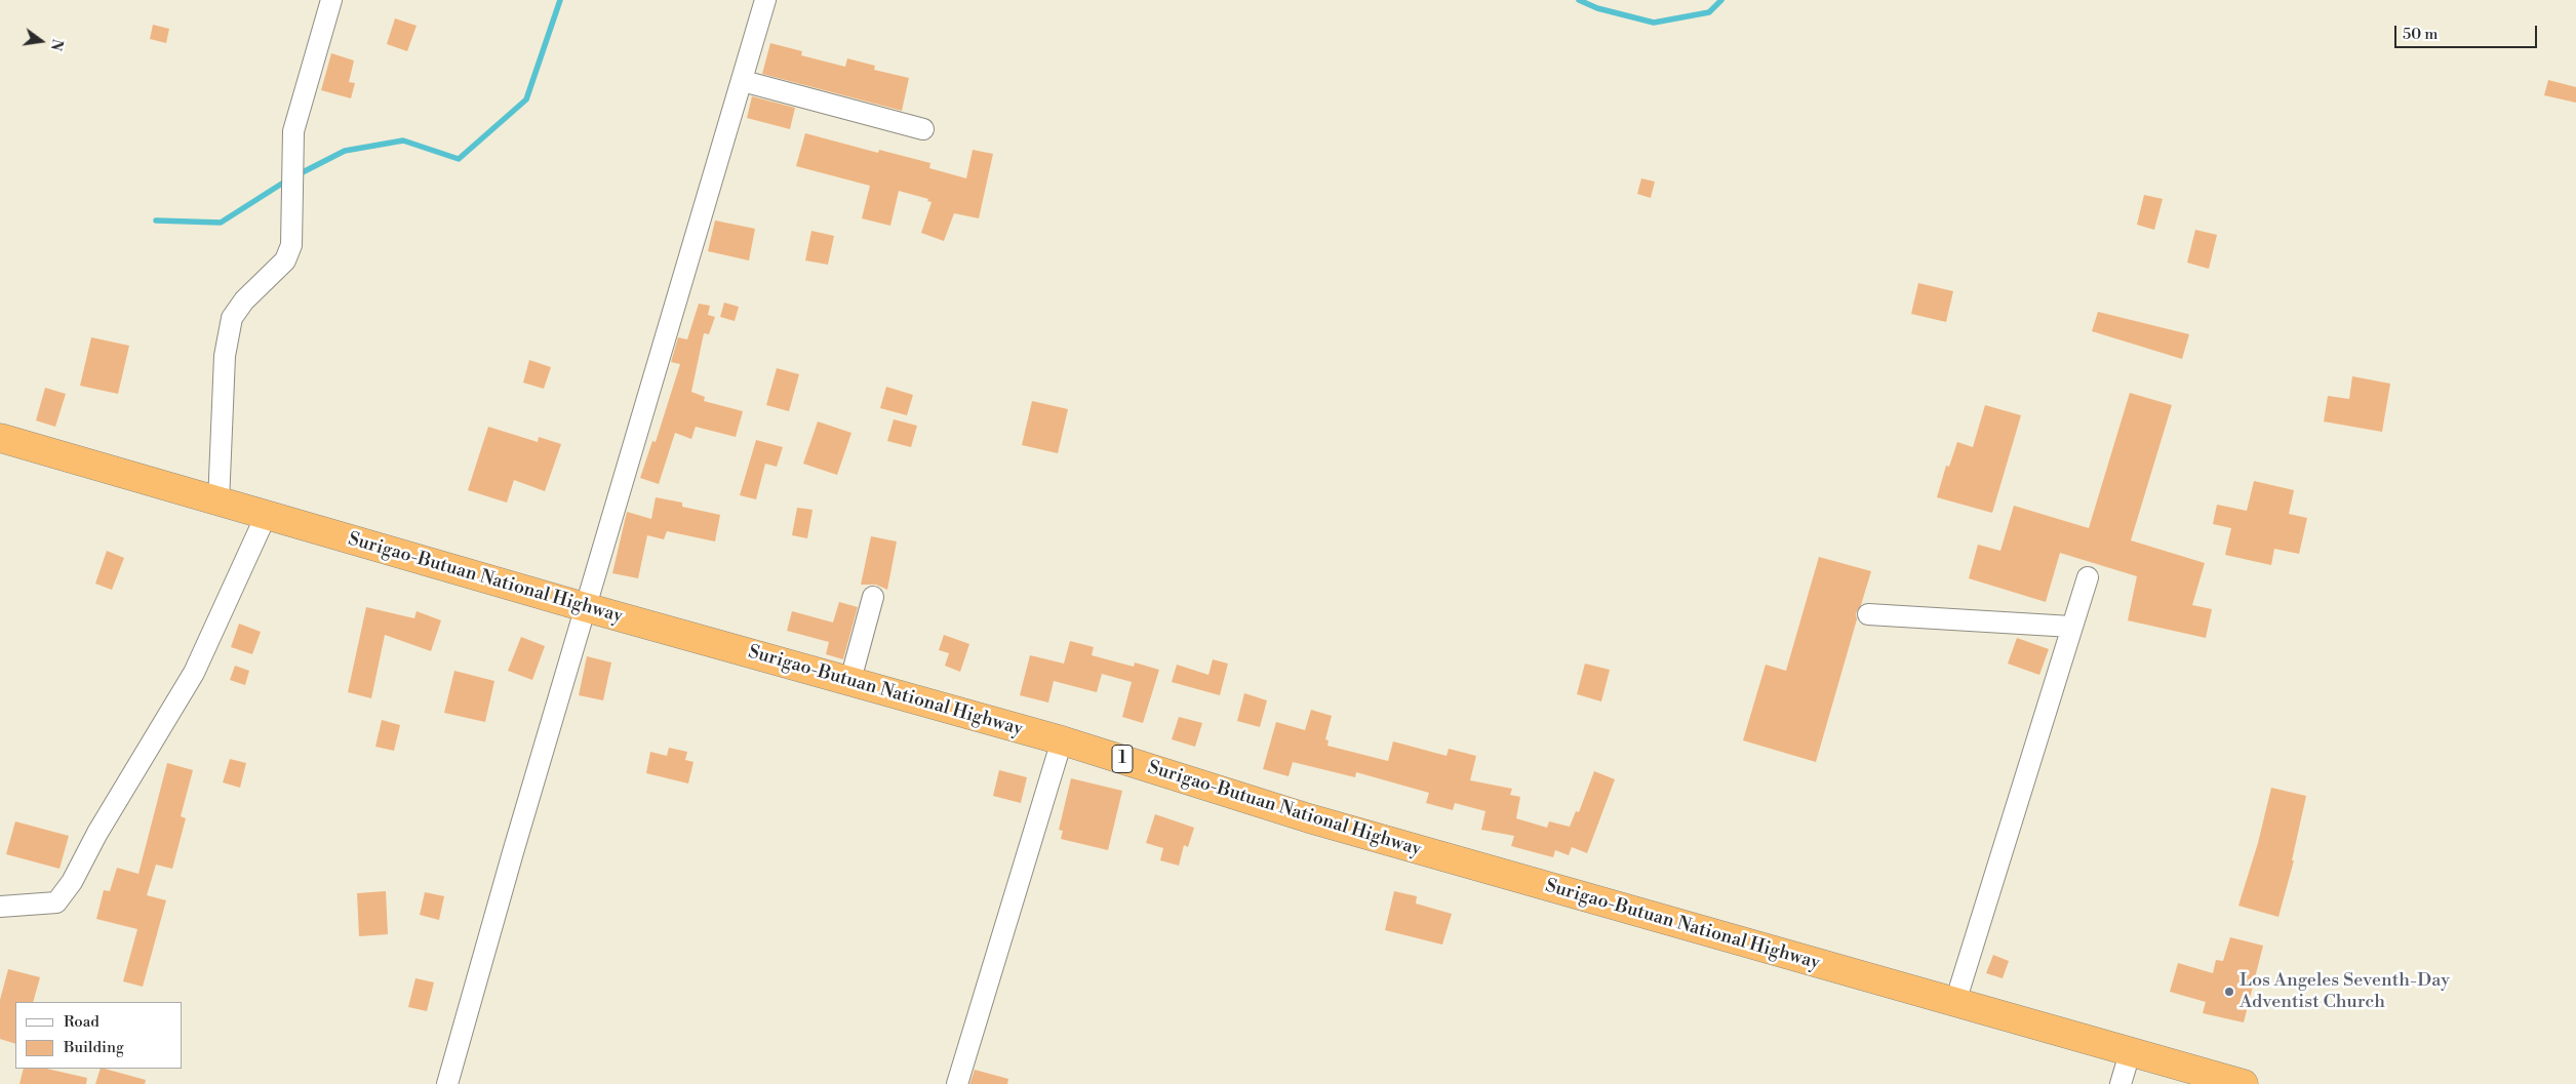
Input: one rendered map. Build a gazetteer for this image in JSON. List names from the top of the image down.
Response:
{
  "streets": {
    "highway": ["Surigao-Butuan National Highway", "1"]
  },
  "places": ["Los Angeles Seventh-Day Adventist Church"],
  "legend": ["Road", "Building"],
  "scale_bar": "50 m",
  "north": "right"
}
